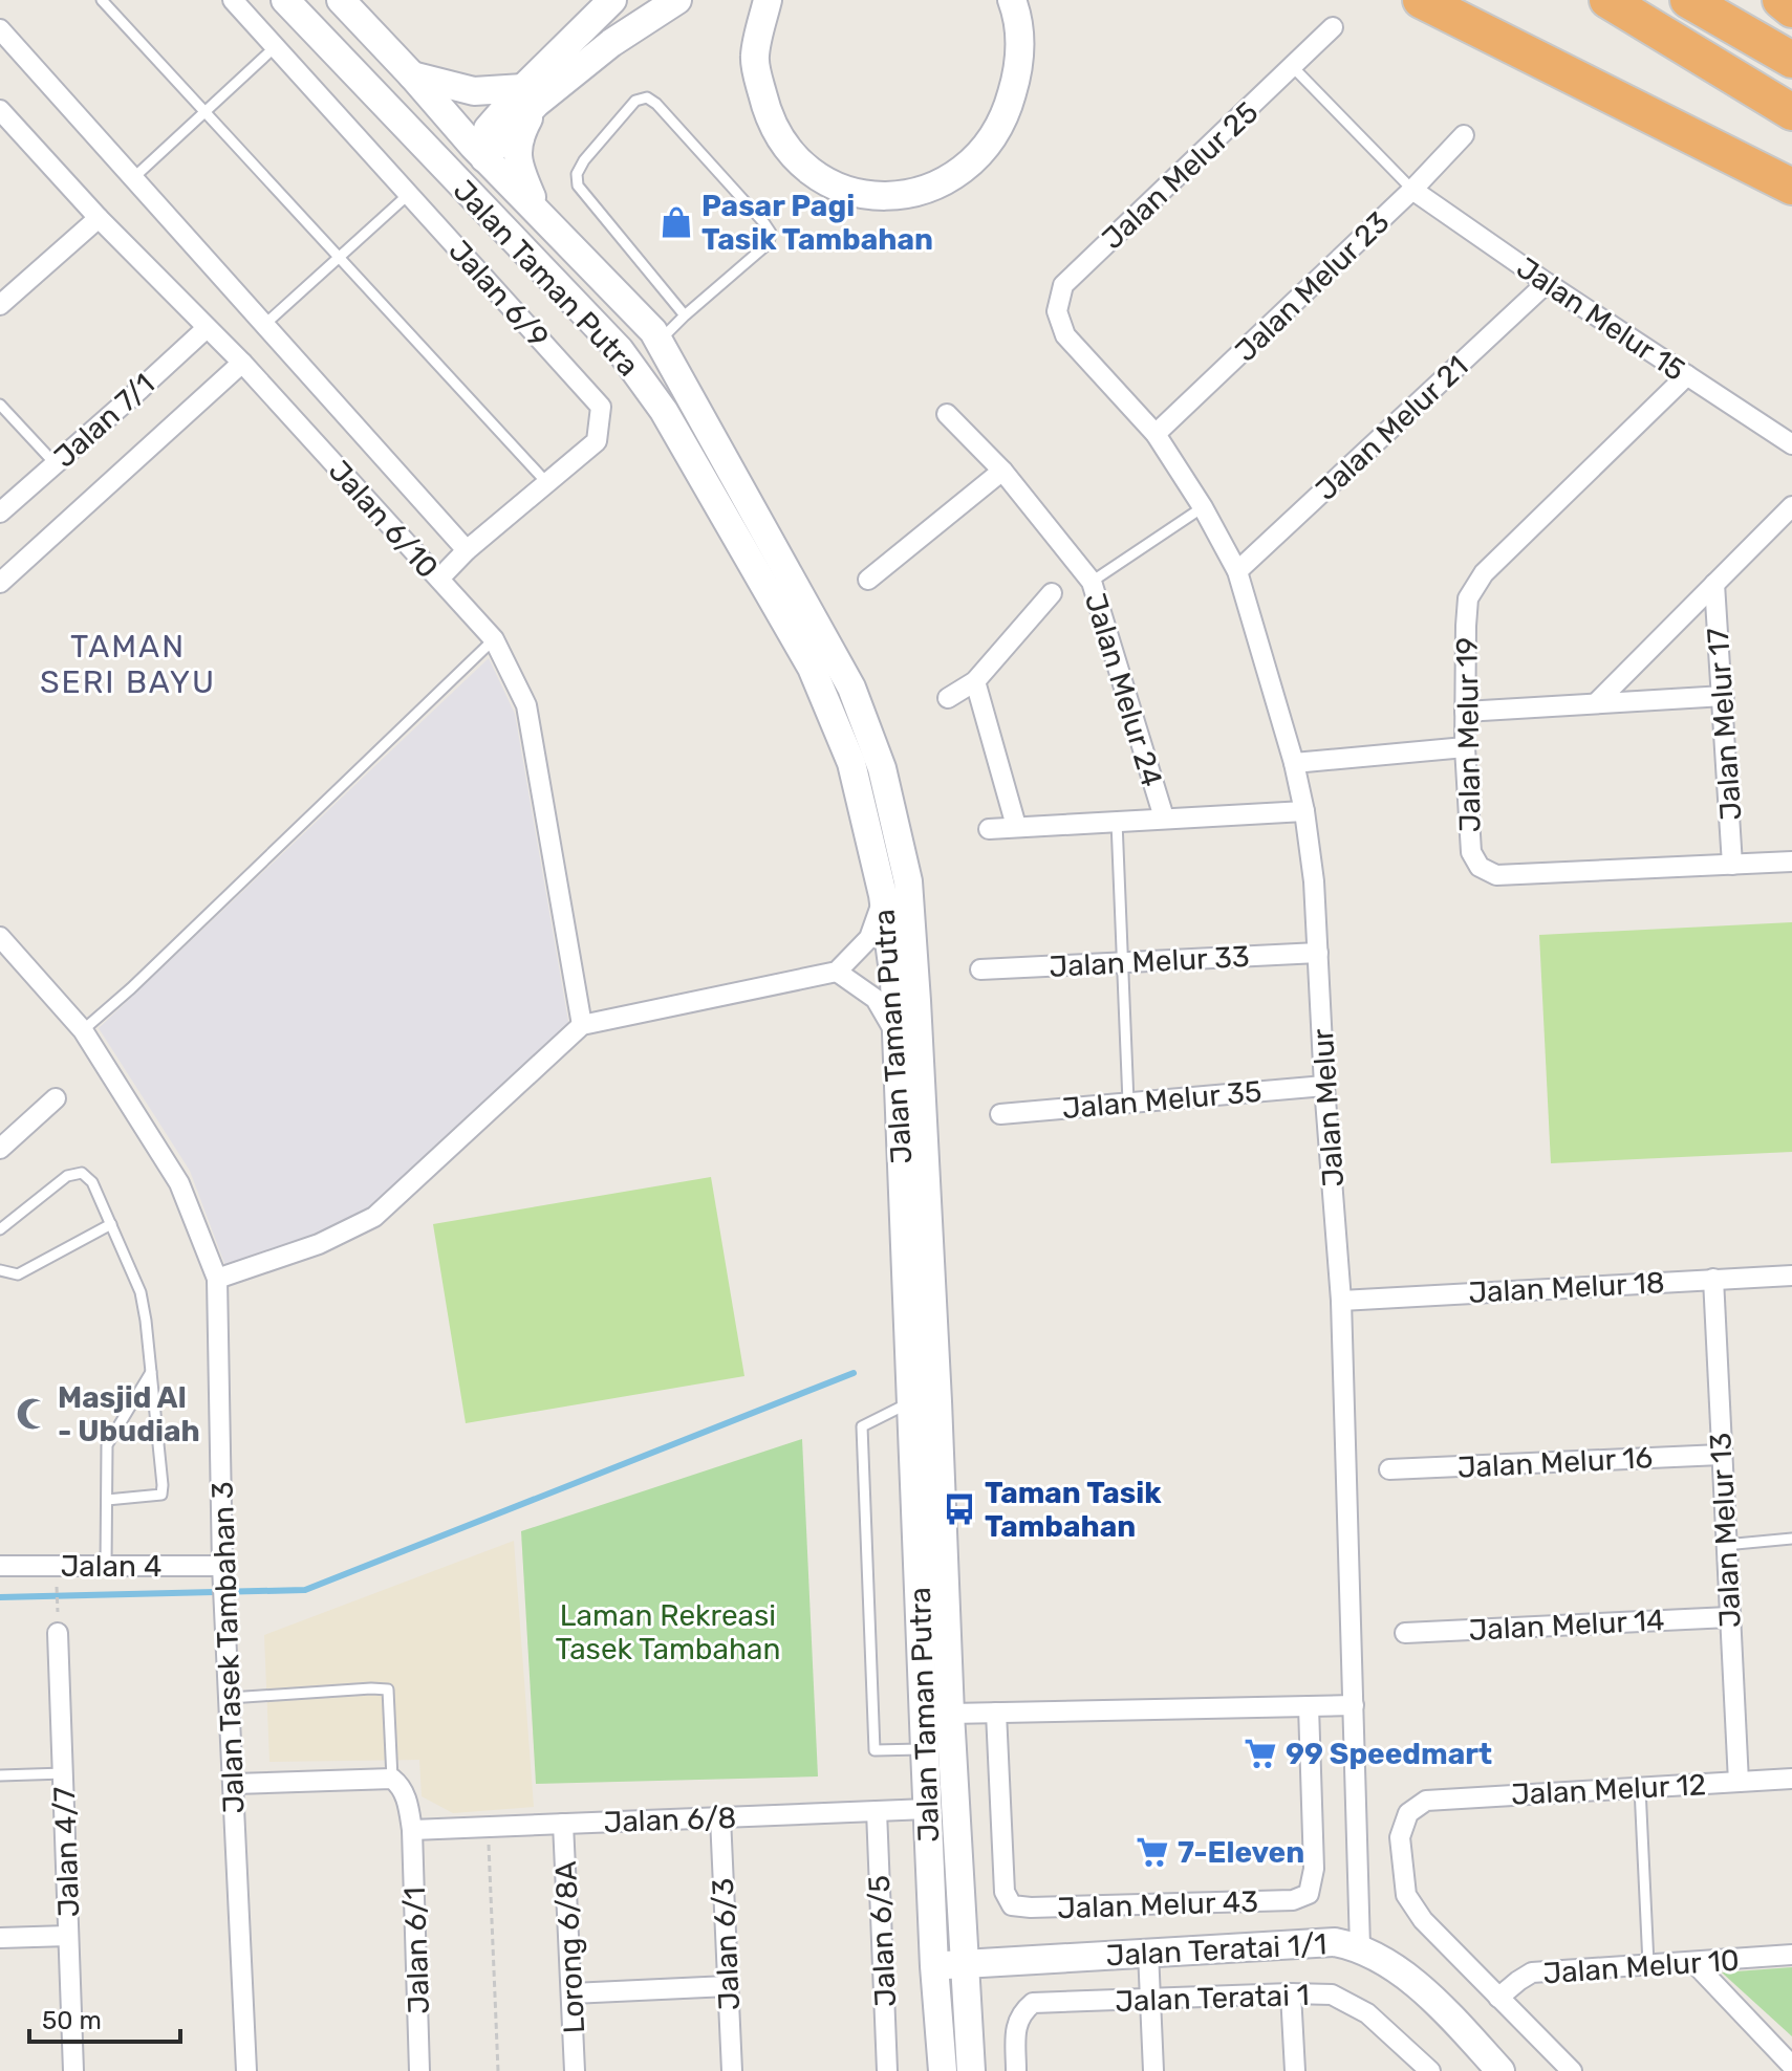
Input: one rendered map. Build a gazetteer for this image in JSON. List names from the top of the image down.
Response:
{
  "streets": {
    "street": [
      "Jalan Melur 25",
      "Jalan Taman Putra",
      "Jalan Melur 23",
      "Jalan 6/9",
      "Jalan Melur 15",
      "Jalan 7/1",
      "Jalan Melur 21",
      "Jalan 6/10",
      "Jalan Melur 24",
      "Jalan Melur 17",
      "Jalan Melur 19",
      "Jalan Melur 33",
      "Jalan Melur 35",
      "Jalan Melur",
      "Jalan Melur 18",
      "Jalan Melur 16",
      "Jalan Melur 13",
      "Jalan 4",
      "Jalan Melur 14",
      "Jalan Tasek Tambahan 3",
      "Jalan Melur 12",
      "Jalan 6/8",
      "Jalan 4/7",
      "Jalan Melur 43",
      "Jalan 6/5",
      "Jalan 6/3",
      "Lorong 6/8A",
      "Jalan Teratai 1/1",
      "Jalan 6/1",
      "Jalan Melur 10",
      "Jalan Teratai 1"
    ]
  },
  "crossings": [
    ["Jalan Melur 25", "Jalan Melur"],
    ["Jalan Taman Putra", "Jalan 6/8"],
    ["Jalan Taman Putra", "Jalan Teratai 1/1"],
    ["Jalan Melur 23", "Jalan Melur 15"],
    ["Jalan Melur 23", "Jalan Melur"],
    ["Jalan 6/9", "Jalan 6/10"],
    ["Jalan Melur 15", "Jalan Melur 21"],
    ["Jalan Melur 15", "Jalan Melur 19"],
    ["Jalan 7/1", "Jalan 6/10"],
    ["Jalan Melur 21", "Jalan Melur"],
    ["Jalan Melur 17", "Jalan Melur 19"],
    ["Jalan Melur 33", "Jalan Melur"],
    ["Jalan Melur 35", "Jalan Melur"],
    ["Jalan Melur", "Jalan Melur 18"],
    ["Jalan Melur", "Jalan Teratai 1/1"],
    ["Jalan Melur 18", "Jalan Melur 13"],
    ["Jalan Melur 16", "Jalan Melur 13"],
    ["Jalan Melur 13", "Jalan Melur 14"],
    ["Jalan Melur 13", "Jalan Melur 12"],
    ["Jalan 4", "Jalan Tasek Tambahan 3"],
    ["Jalan Melur 12", "Jalan Melur 10"],
    ["Jalan 6/8", "Jalan 6/5"],
    ["Jalan 6/8", "Jalan 6/3"],
    ["Jalan 6/8", "Lorong 6/8A"],
    ["Jalan 6/8", "Jalan 6/1"]
  ],
  "districts": ["TAMAN SERI BAYU"],
  "parks": ["Laman Rekreasi Tasek Tambahan"],
  "places": {
    "shop": ["Pasar Pagi Tasik Tambahan"],
    "mosque": ["Masjid Al - Ubudiah"],
    "bus stop": ["Taman Tasik Tambahan"],
    "supermarket": ["99 Speedmart", "7-Eleven"]
  },
  "scale_bar": "50 m"
}
